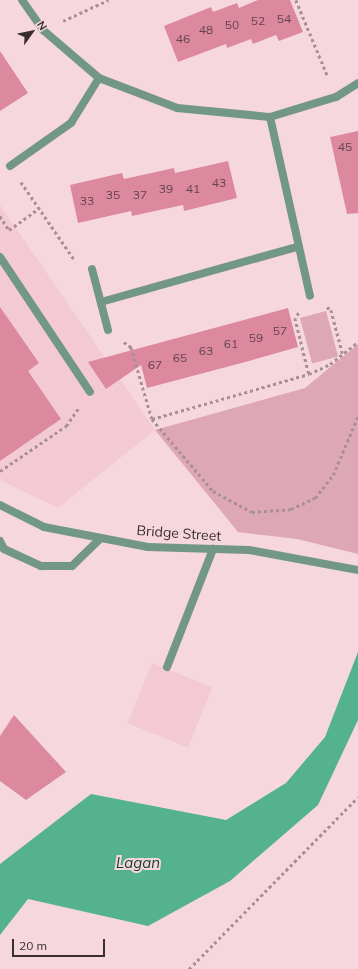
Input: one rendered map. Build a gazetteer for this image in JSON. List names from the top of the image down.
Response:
{
  "streets": {
    "street": ["Bridge Street"]
  },
  "water": ["Lagan"],
  "house_numbers": [
    "54",
    "52",
    "50",
    "48",
    "46",
    "45",
    "43",
    "39",
    "41",
    "35",
    "37",
    "33",
    "57",
    "59",
    "61",
    "63",
    "65",
    "67"
  ],
  "scale_bar": "20 m",
  "north": "top right"
}
